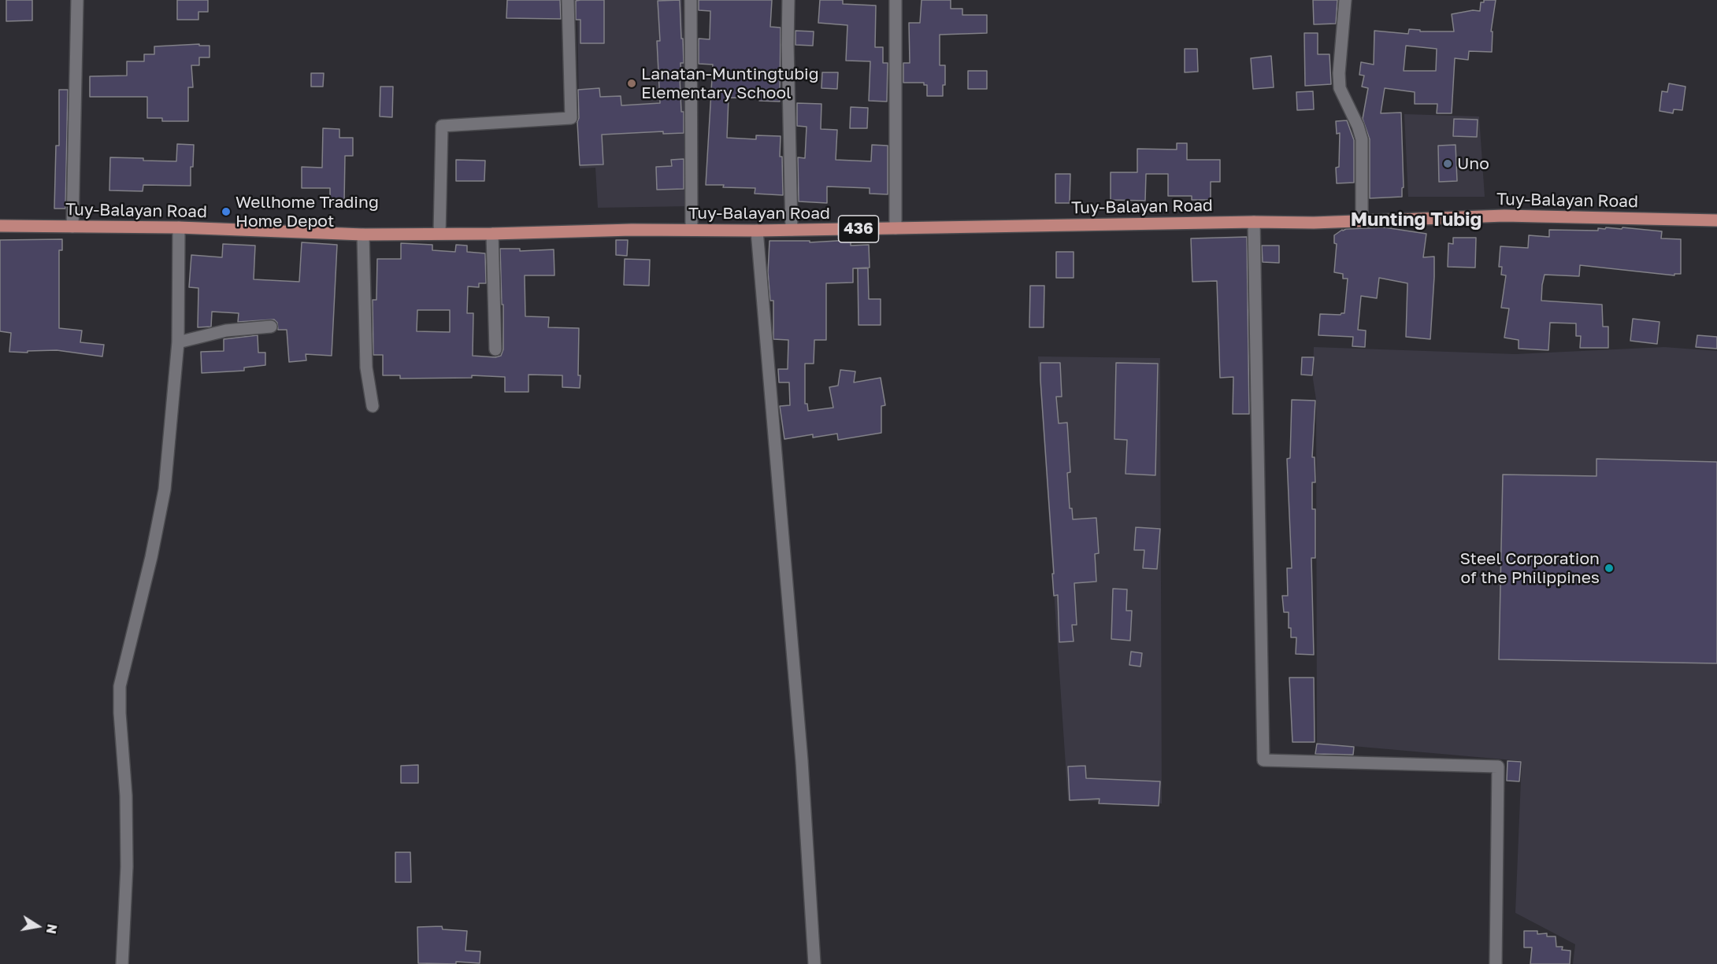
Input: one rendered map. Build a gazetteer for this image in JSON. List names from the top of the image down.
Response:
{
  "streets": {
    "main road": ["Tuy-Balayan Road", "436"]
  },
  "districts": ["Munting Tubig"],
  "places": [
    "Lanatan-Muntingtubig Elementary School",
    "Uno",
    "Wellhome Trading Home Depot",
    "Steel Corporation of the Philippines"
  ],
  "north": "right"
}
